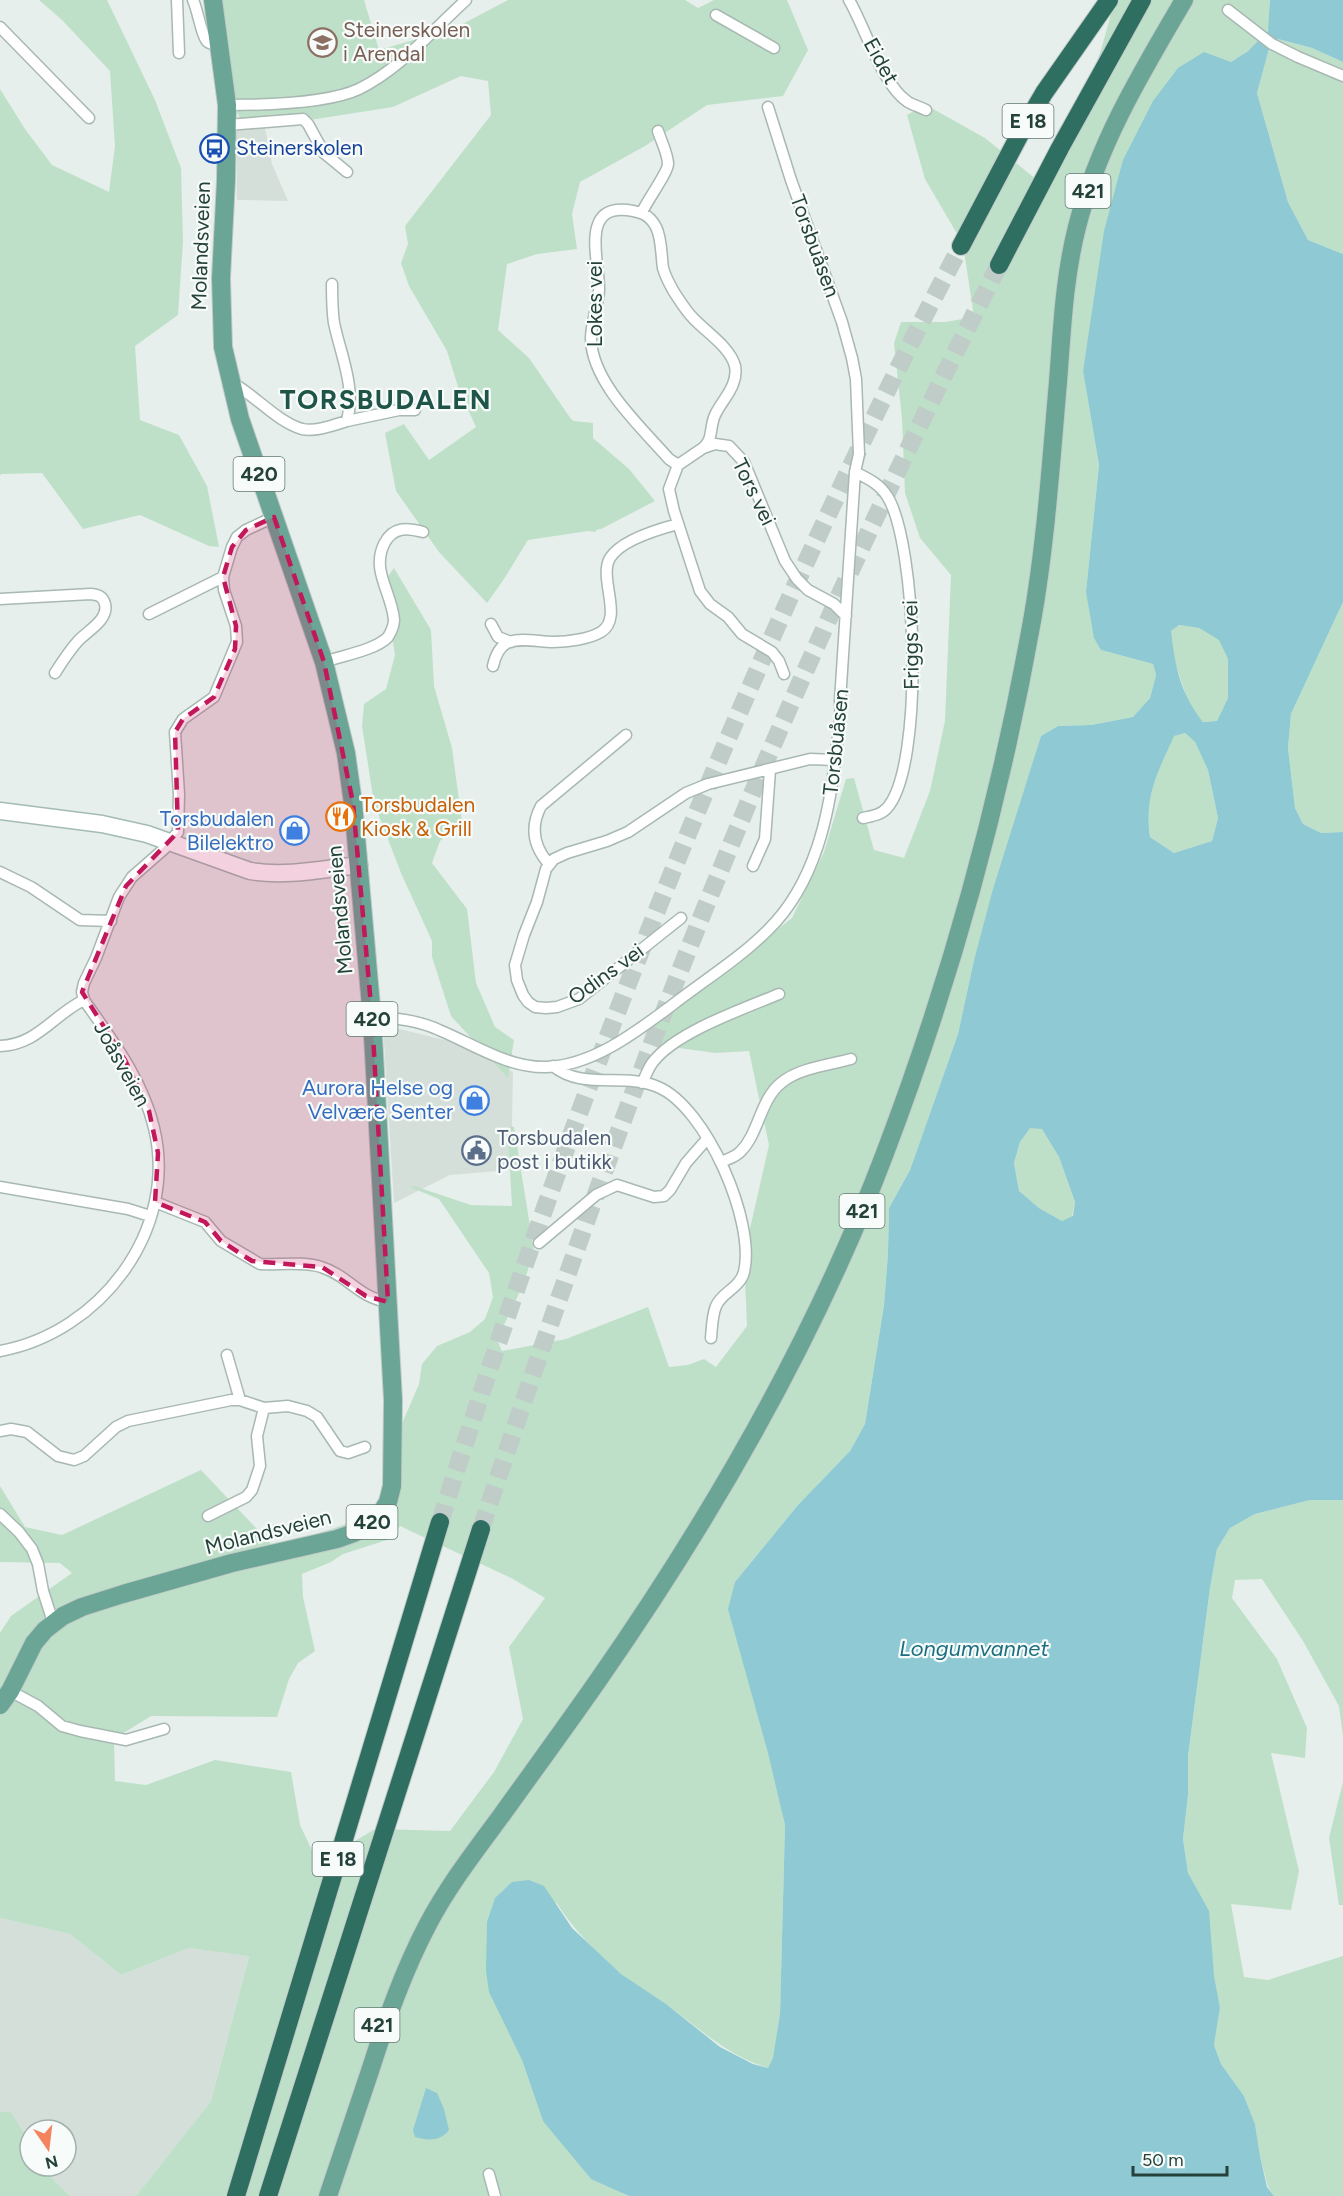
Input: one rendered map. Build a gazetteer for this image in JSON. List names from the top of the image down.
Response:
{
  "streets": {
    "highway": ["E 18"],
    "main road": ["421", "Molandsveien", "420"],
    "street": [
      "Eidet",
      "Torsbuåsen",
      "Lokes vei",
      "Tors vei",
      "Friggs vei",
      "Odins vei",
      "Joåsveien"
    ]
  },
  "crossings": [
    ["Molandsveien", "Torsbuåsen"],
    ["Torsbuåsen", "Tors vei"],
    ["Torsbuåsen", "Friggs vei"],
    ["Lokes vei", "Tors vei"]
  ],
  "districts": ["TORSBUDALEN"],
  "water": ["Longumvannet"],
  "places": {
    "school or university": ["Steinerskolen i Arendal"],
    "bus stop": ["Steinerskolen"],
    "restaurant": ["Torsbudalen Kiosk & Grill"],
    "shop": ["Torsbudalen Bilelektro", "Aurora Helse og Velvære Senter"],
    "public building": ["Torsbudalen post i butikk"]
  },
  "scale_bar": "50 m",
  "north": "bottom"
}
